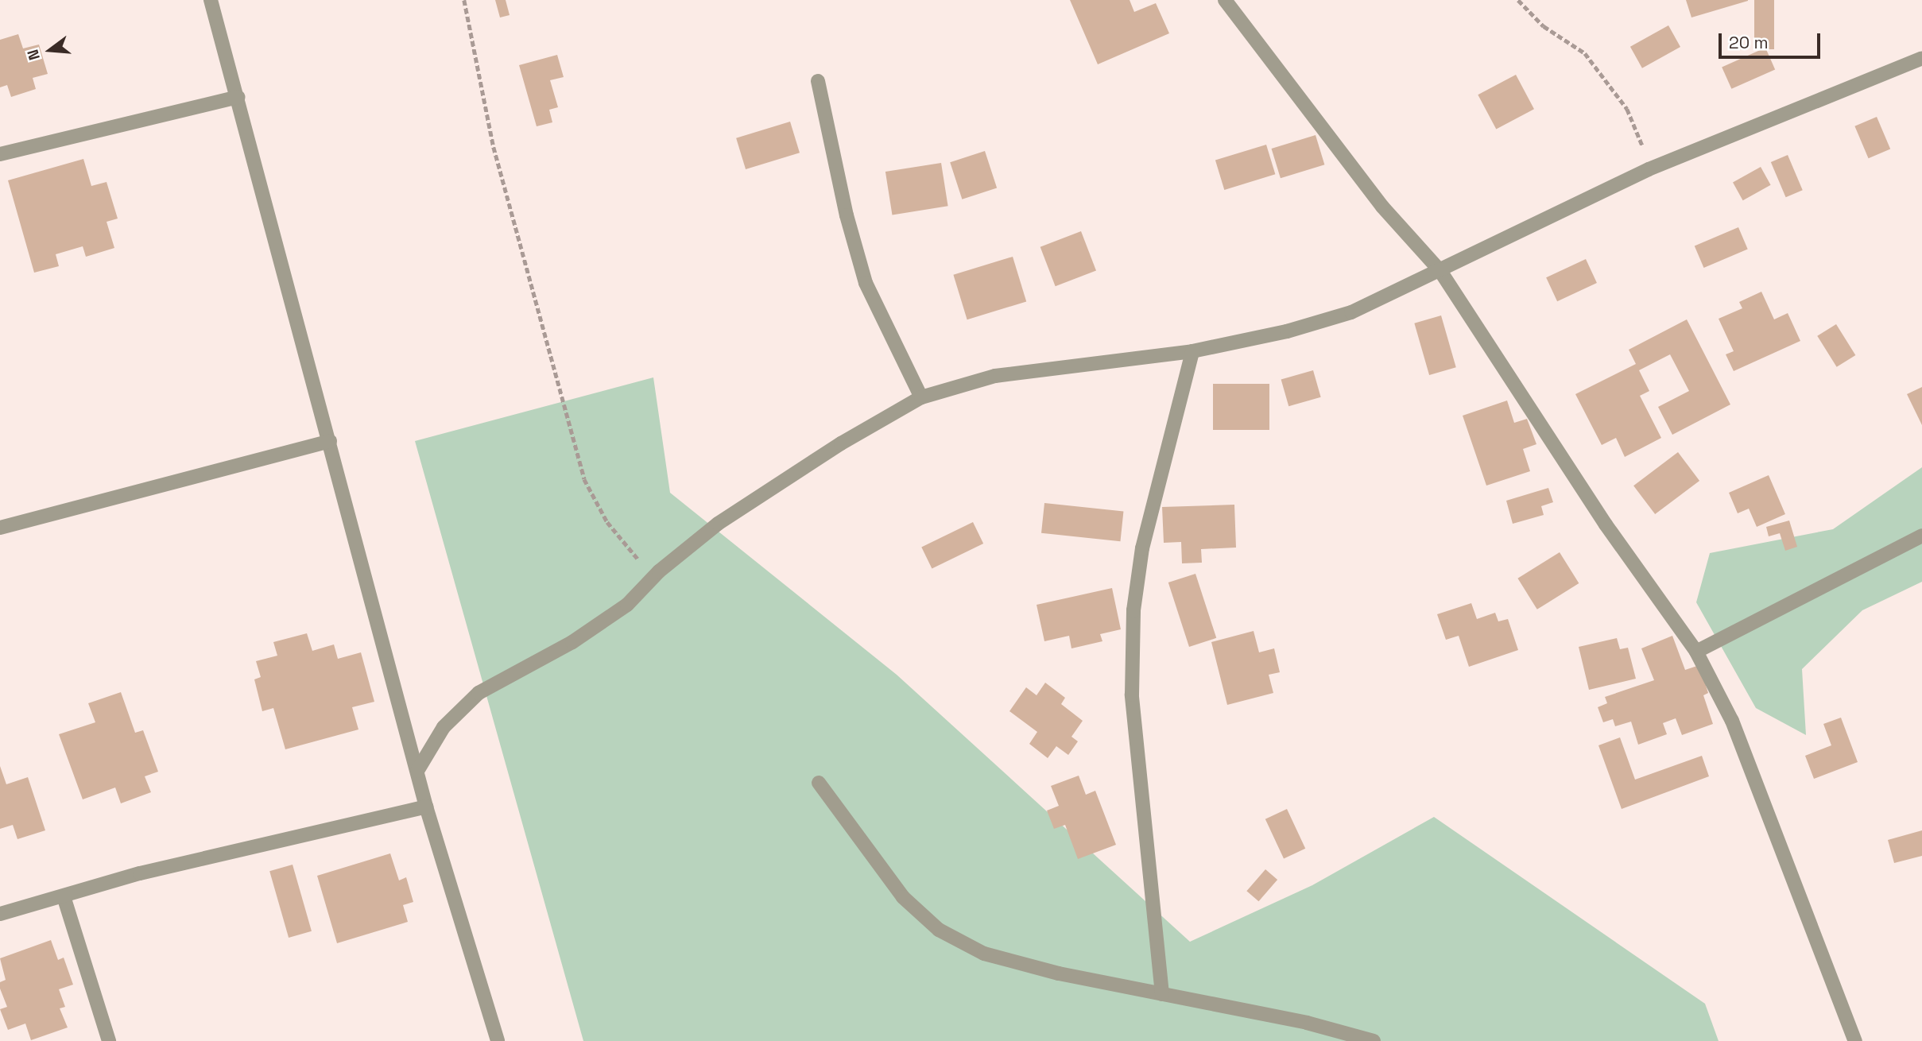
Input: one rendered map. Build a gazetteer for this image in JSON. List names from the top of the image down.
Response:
{
  "scale_bar": "20 m",
  "north": "left"
}
